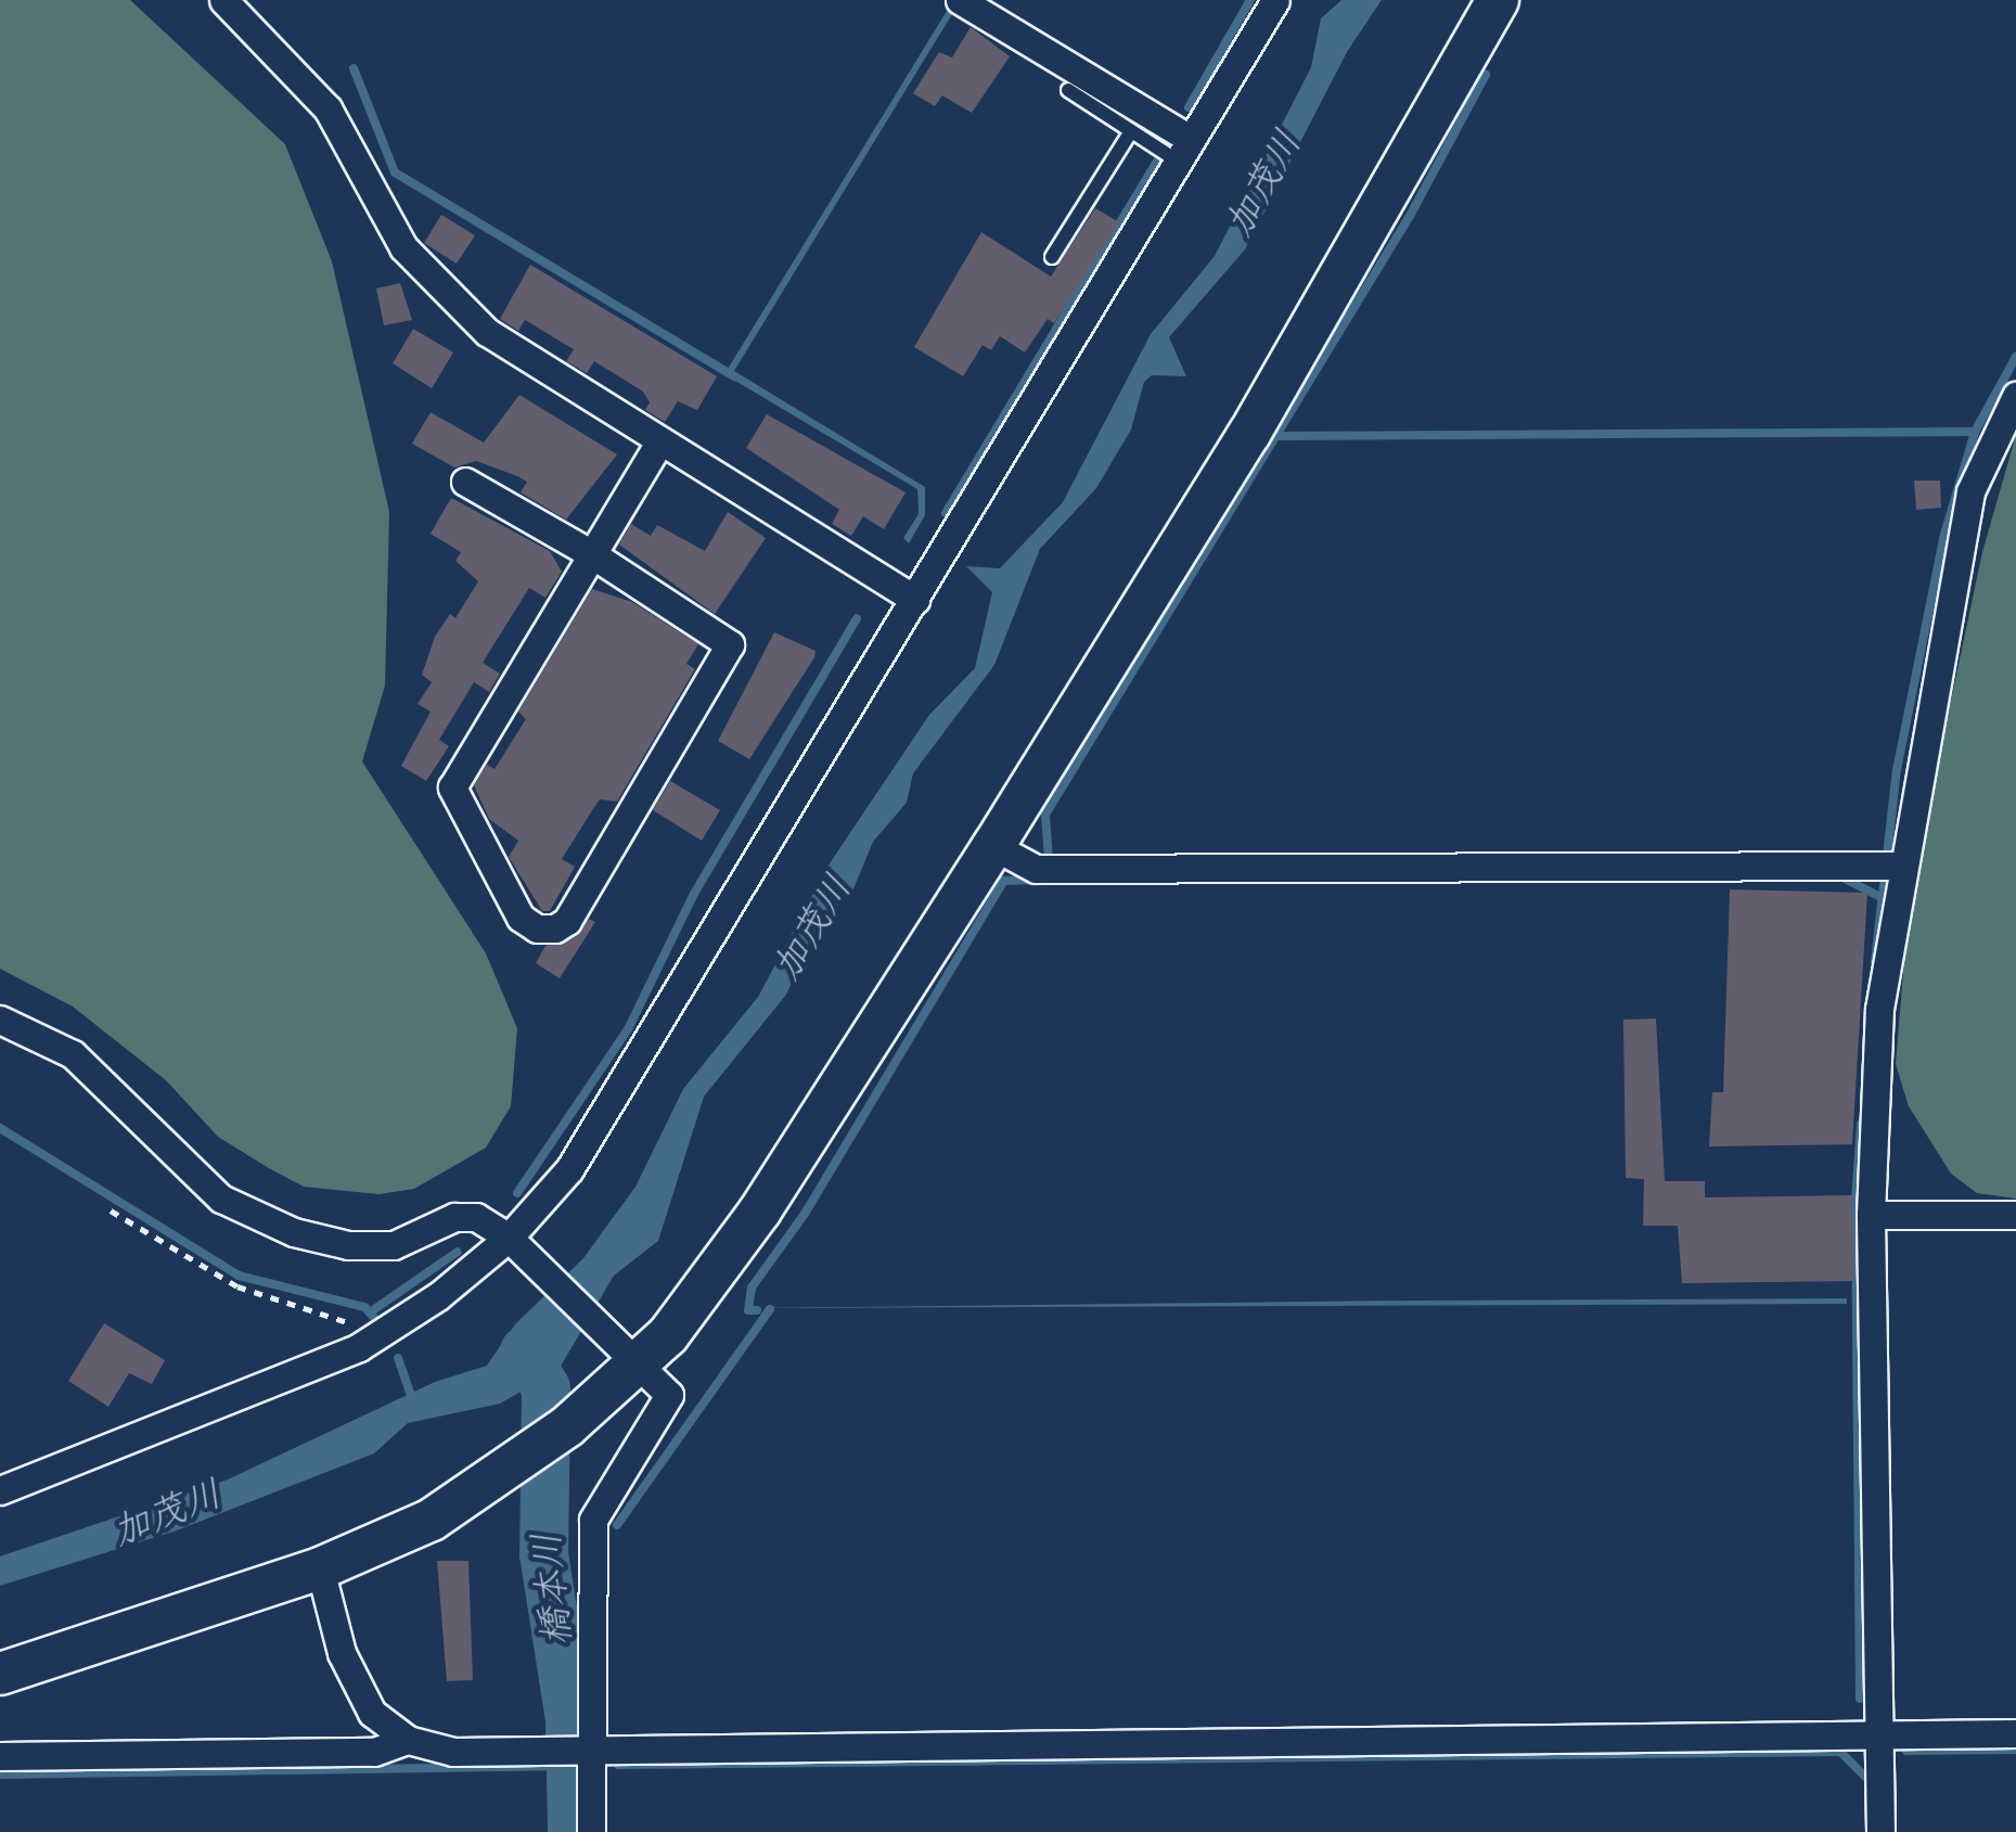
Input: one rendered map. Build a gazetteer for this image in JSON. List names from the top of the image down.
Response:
{
  "water": ["加茂川", "橋本川"]
}
